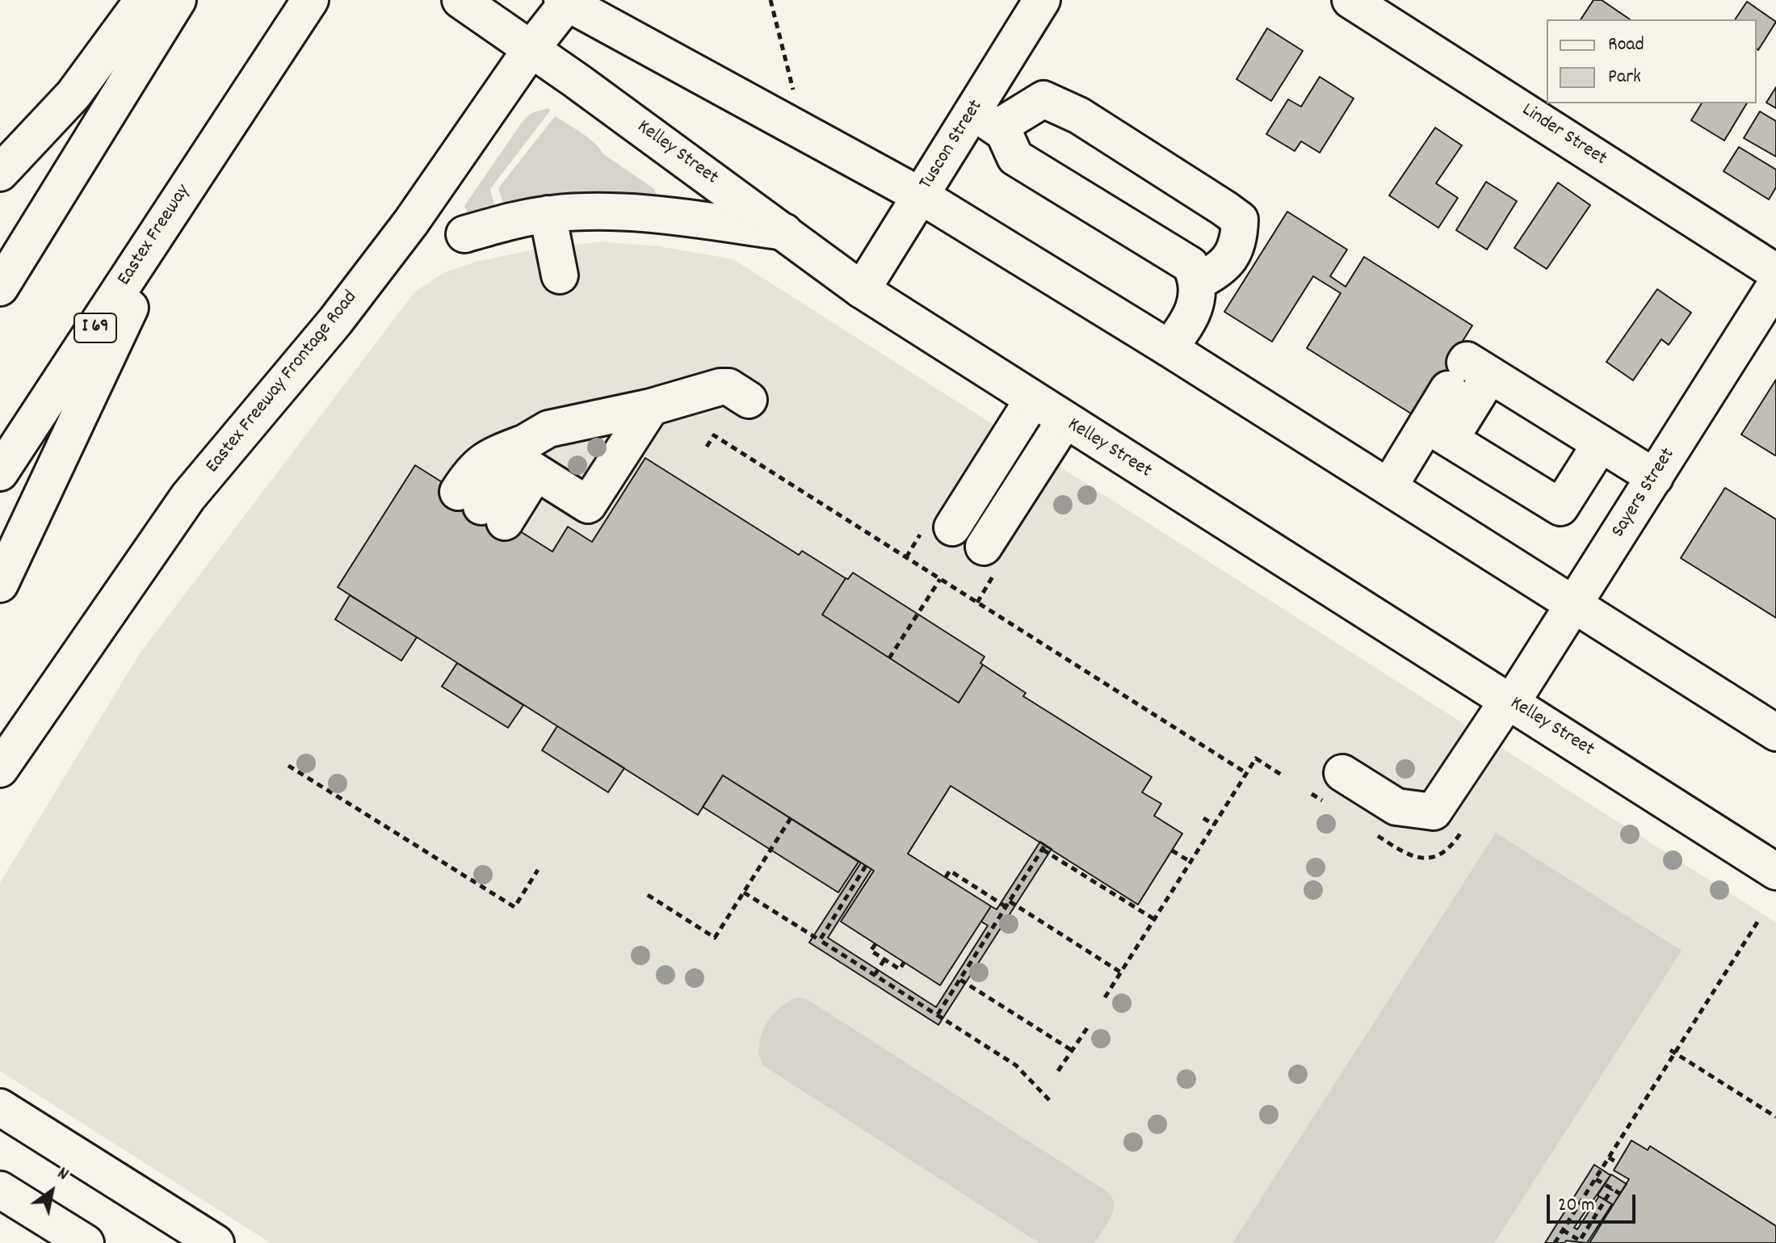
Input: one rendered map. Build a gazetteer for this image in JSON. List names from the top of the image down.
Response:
{
  "streets": {
    "main road": [
      "Linder Street",
      "Tuscon Street",
      "Kelley Street",
      "Eastex Freeway",
      "I 69",
      "Eastex Freeway Frontage Road",
      "Sayers Street"
    ]
  },
  "crossings": [
    ["Tuscon Street", "Kelley Street"],
    ["Kelley Street", "Eastex Freeway Frontage Road"],
    ["Kelley Street", "Sayers Street"]
  ],
  "legend": ["Road", "Park"],
  "scale_bar": "20 m",
  "north": "top right"
}
